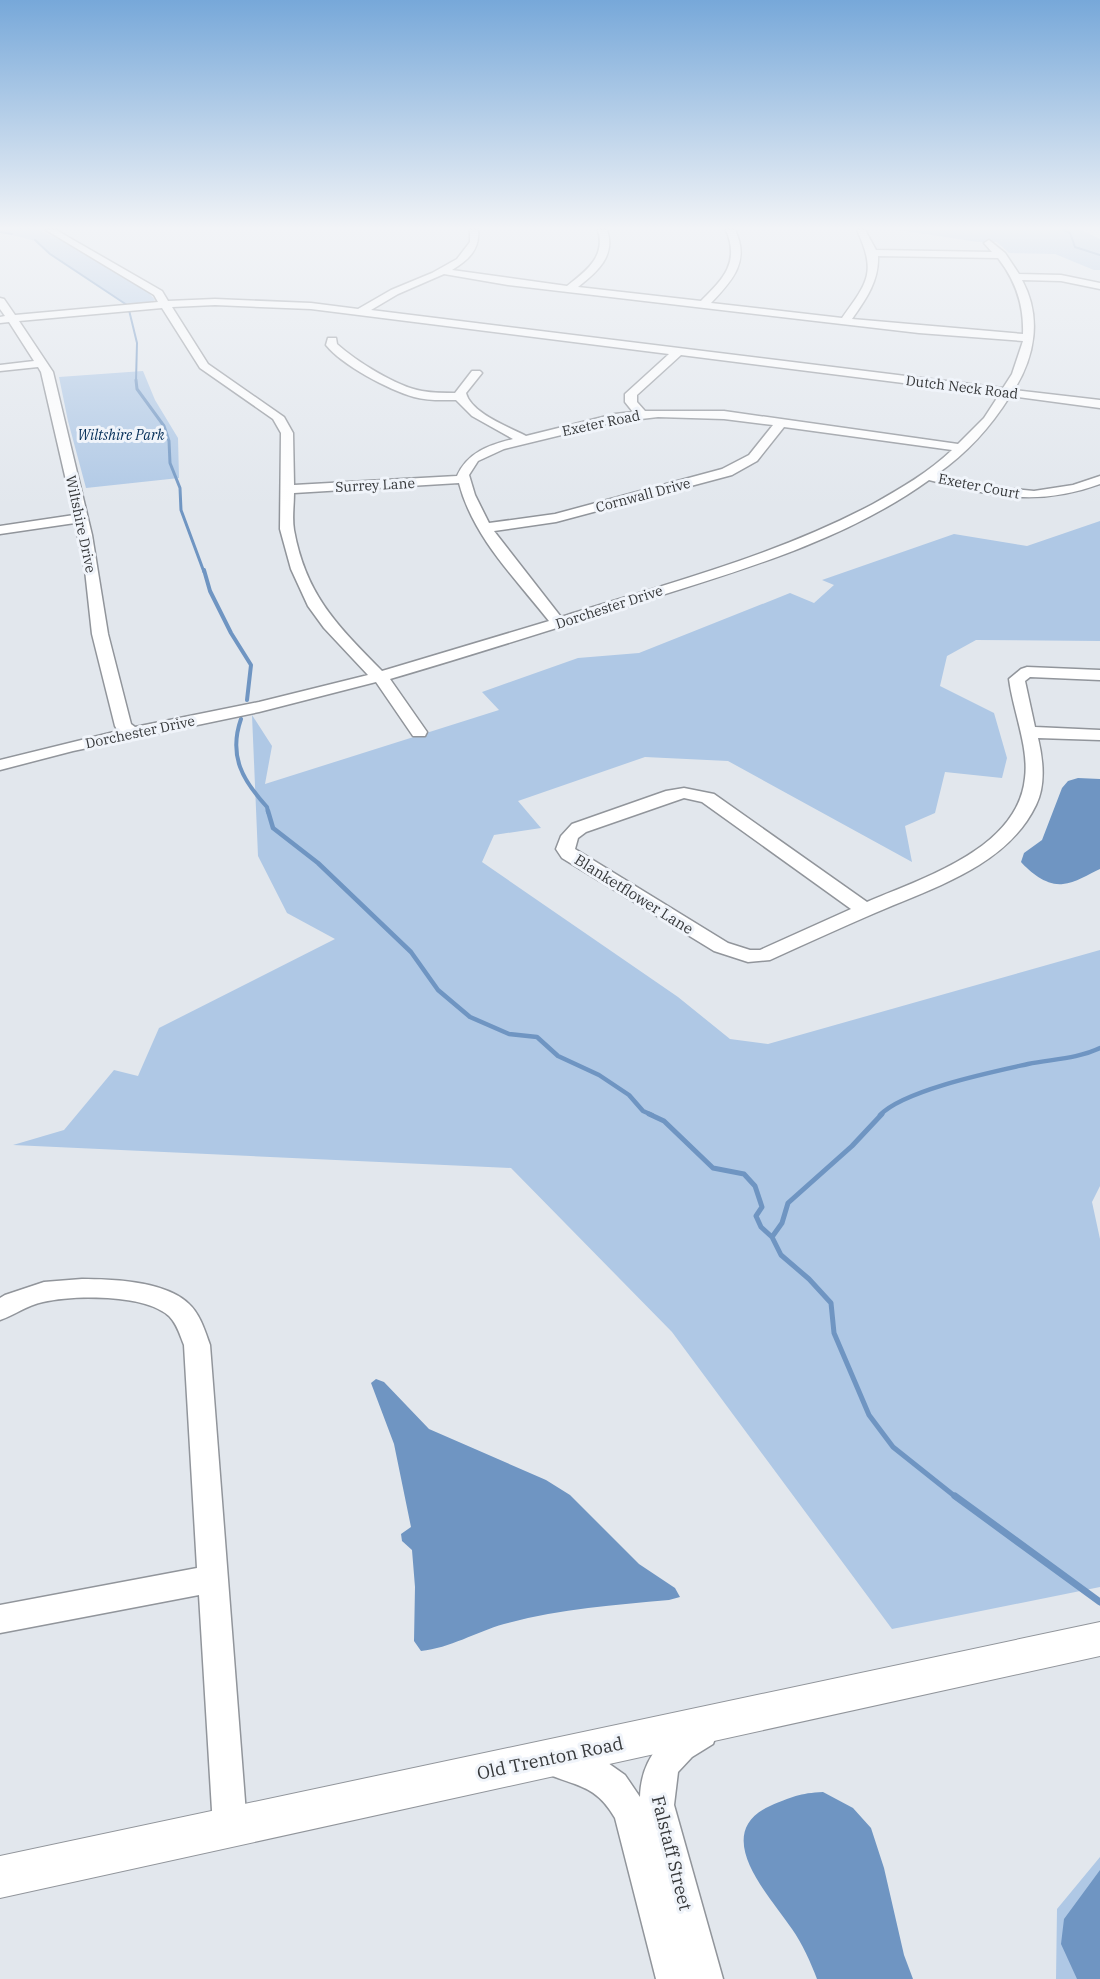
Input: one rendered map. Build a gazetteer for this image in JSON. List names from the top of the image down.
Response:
{
  "streets": {
    "main road": ["Old Trenton Road"],
    "street": [
      "Dutch Neck Road",
      "Exeter Road",
      "Surrey Lane",
      "Exeter Court",
      "Cornwall Drive",
      "Wiltshire Drive",
      "Dorchester Drive",
      "Blanketflower Lane",
      "Falstaff Street"
    ]
  },
  "crossings": [
    ["Dutch Neck Road", "Dorchester Drive"],
    ["Exeter Road", "Surrey Lane"],
    ["Exeter Road", "Cornwall Drive"],
    ["Exeter Road", "Dorchester Drive"],
    ["Exeter Court", "Dorchester Drive"],
    ["Wiltshire Drive", "Dorchester Drive"],
    ["Old Trenton Road", "Falstaff Street"]
  ],
  "parks": ["Wiltshire Park"]
}
